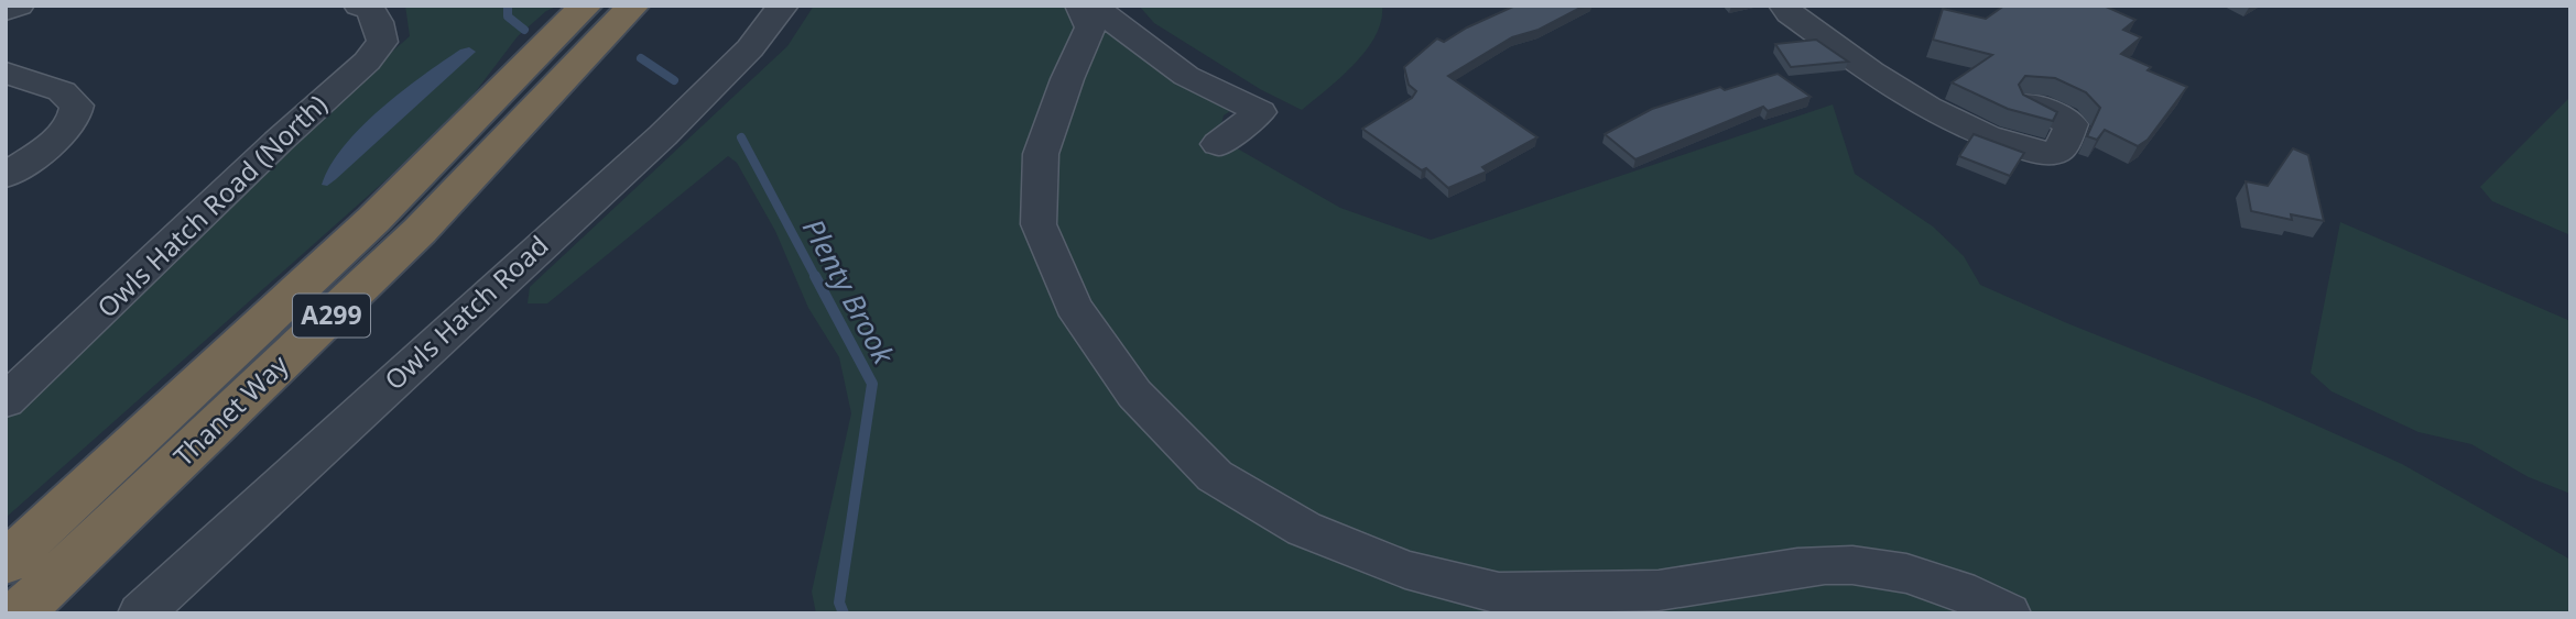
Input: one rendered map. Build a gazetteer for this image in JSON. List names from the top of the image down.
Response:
{
  "streets": {
    "highway": ["A299", "Thanet Way"],
    "street": ["Owls Hatch Road (North)", "Owls Hatch Road"]
  },
  "water": ["Plenty Brook"]
}
